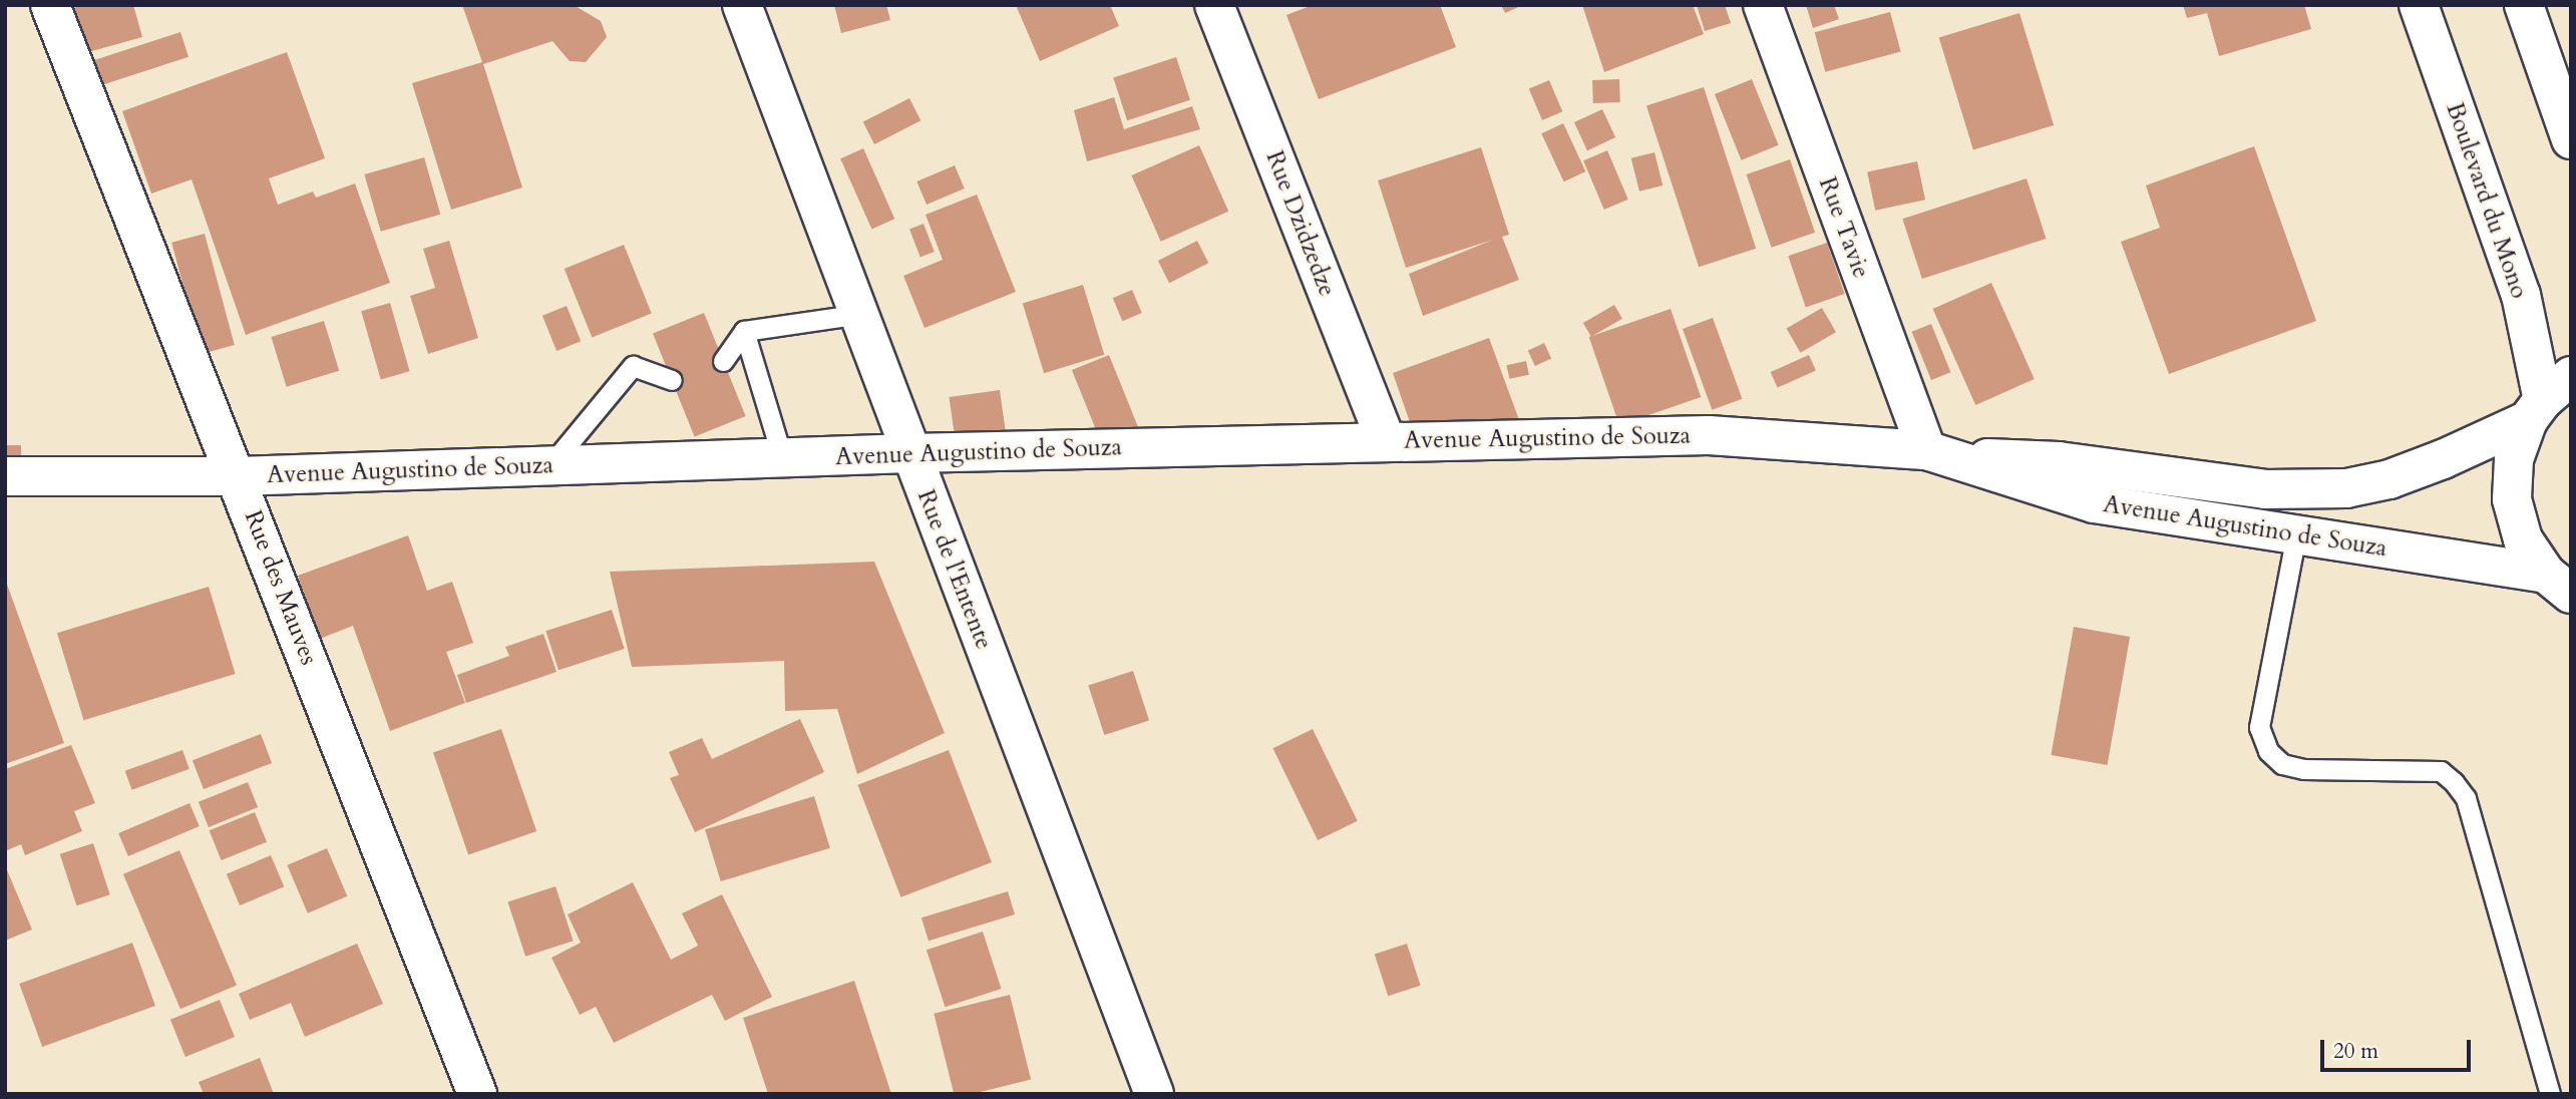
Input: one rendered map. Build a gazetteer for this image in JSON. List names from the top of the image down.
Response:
{
  "streets": {
    "main road": [
      "Boulevard du Mono",
      "Rue Dzidzedze",
      "Rue Tavie",
      "Avenue Augustino de Souza",
      "Rue de l'Entente",
      "Rue des Mauves"
    ]
  },
  "crossings": [
    ["Boulevard du Mono", "Avenue Augustino de Souza"],
    ["Rue Dzidzedze", "Avenue Augustino de Souza"],
    ["Rue Tavie", "Avenue Augustino de Souza"],
    ["Avenue Augustino de Souza", "Rue de l'Entente"],
    ["Avenue Augustino de Souza", "Rue des Mauves"]
  ],
  "scale_bar": "20 m"
}
